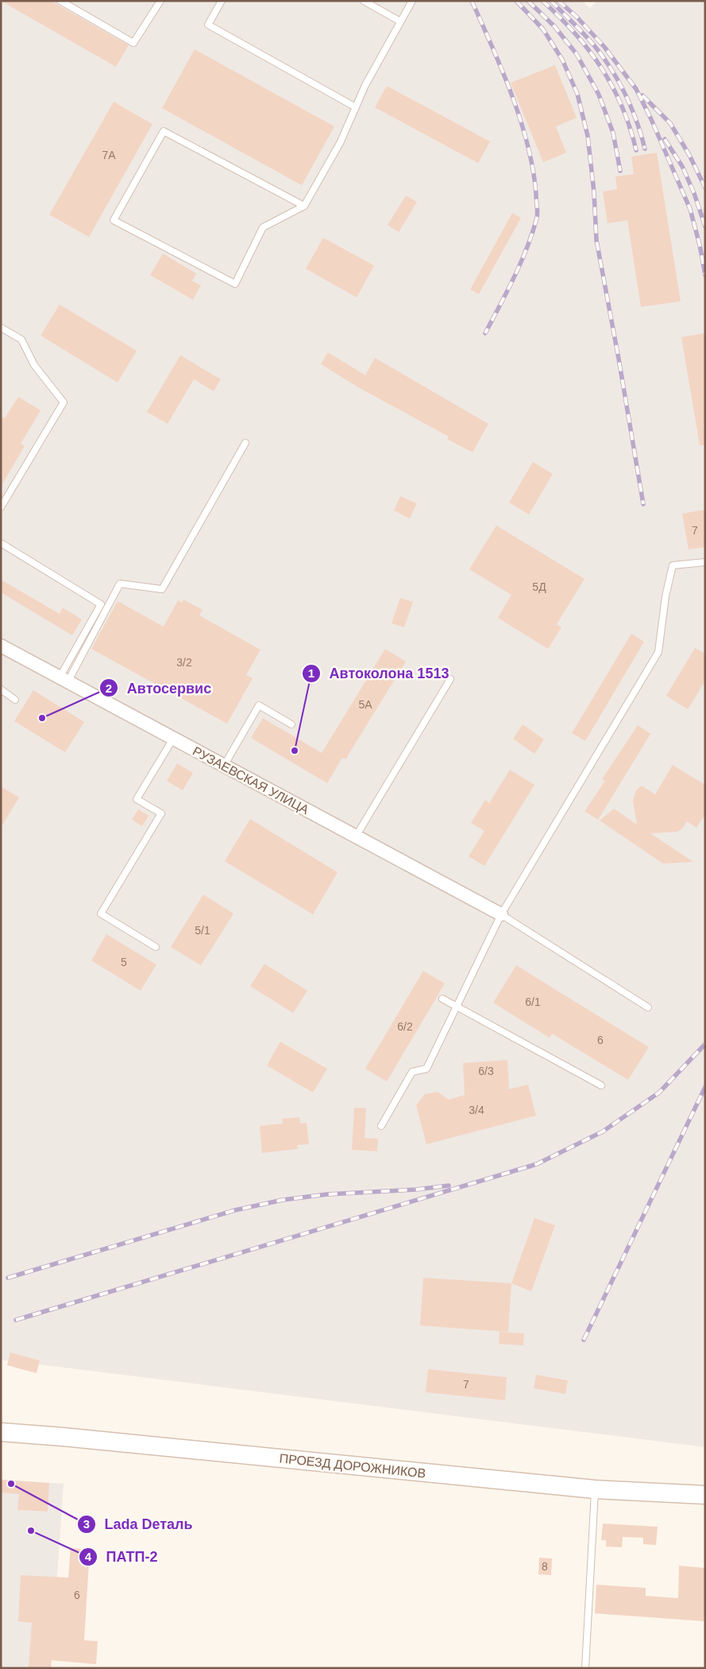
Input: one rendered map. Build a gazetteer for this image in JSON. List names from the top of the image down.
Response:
{
  "streets": {
    "main road": ["ПРОЕЗД ДОРОЖНИКОВ"],
    "street": ["РУЗАЕВСКАЯ УЛИЦА"]
  },
  "places": [
    "Автосервис",
    "Автоколона 1513",
    "Lada Dеталь",
    "ПАТП-2"
  ],
  "house_numbers": [
    "7А",
    "7",
    "5Д",
    "3/2",
    "5А",
    "5/1",
    "5",
    "6/1",
    "6/2",
    "6",
    "6/3",
    "3/4",
    "7",
    "8",
    "6"
  ]
}
